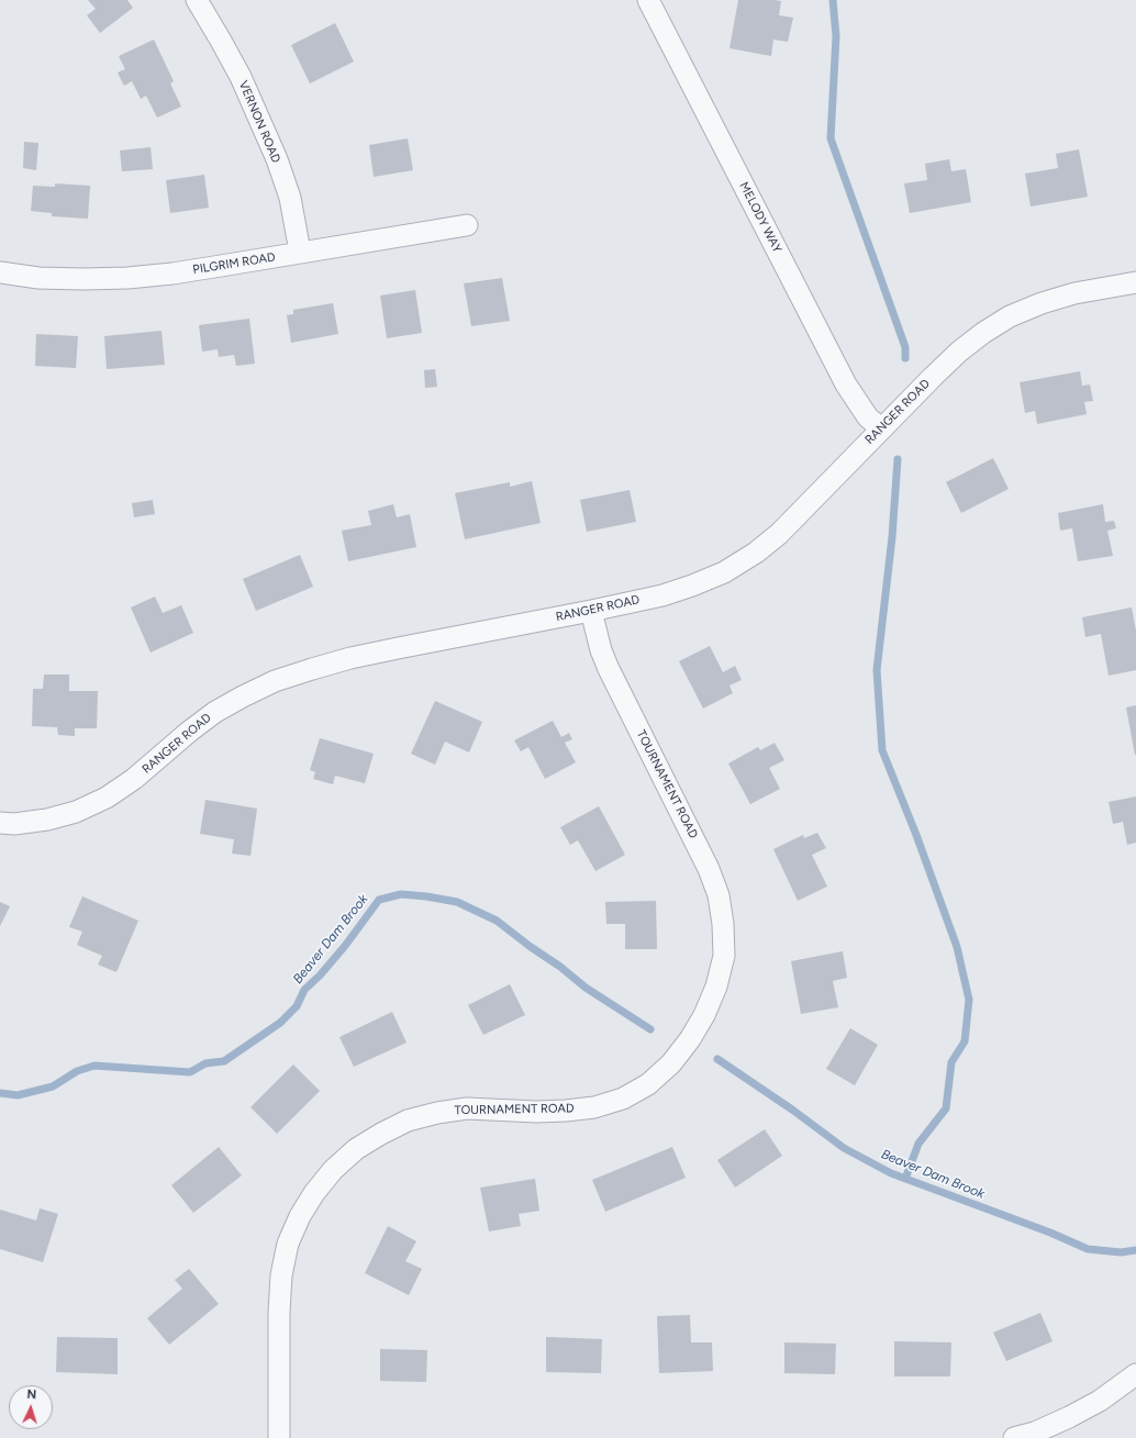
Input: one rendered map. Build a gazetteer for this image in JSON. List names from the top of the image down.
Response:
{
  "streets": {
    "street": [
      "VERNON ROAD",
      "MELODY WAY",
      "PILGRIM ROAD",
      "RANGER ROAD",
      "TOURNAMENT ROAD"
    ]
  },
  "crossings": [
    ["VERNON ROAD", "PILGRIM ROAD"],
    ["MELODY WAY", "RANGER ROAD"],
    ["RANGER ROAD", "TOURNAMENT ROAD"]
  ],
  "water": ["Beaver Dam Brook"],
  "north": "top"
}
